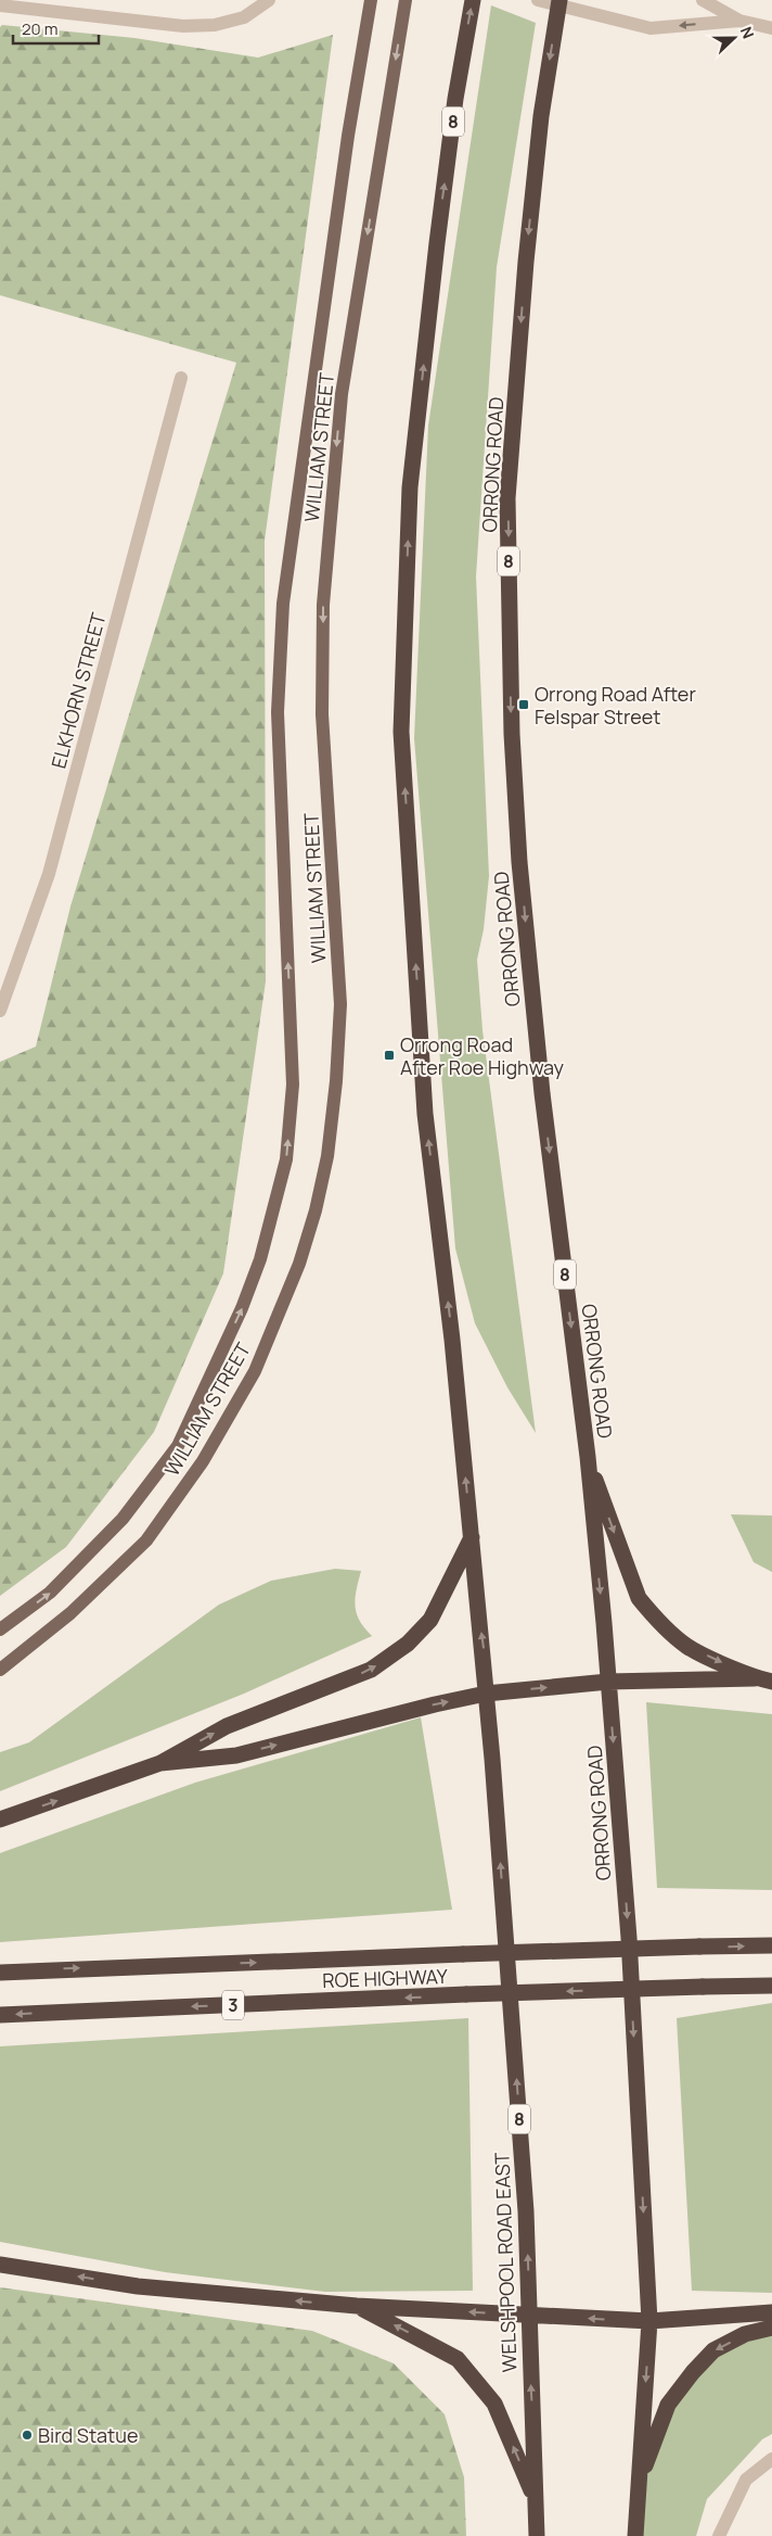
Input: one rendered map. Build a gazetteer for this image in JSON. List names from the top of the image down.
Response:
{
  "streets": {
    "highway": [
      "8",
      "ORRONG ROAD",
      "ROE HIGHWAY",
      "3",
      "WELSHPOOL ROAD EAST"
    ],
    "main road": ["WILLIAM STREET"],
    "street": ["ELKHORN STREET"]
  },
  "crossings": [
    ["8", "ORRONG ROAD"],
    ["8", "WELSHPOOL ROAD EAST"]
  ],
  "one_way": ["WELSHPOOL ROAD EAST"],
  "places": {
    "transit": ["Orrong Road After Felspar Street", "Orrong Road After Roe Highway"],
    "other": ["Bird Statue"]
  },
  "scale_bar": "20 m",
  "north": "right"
}
